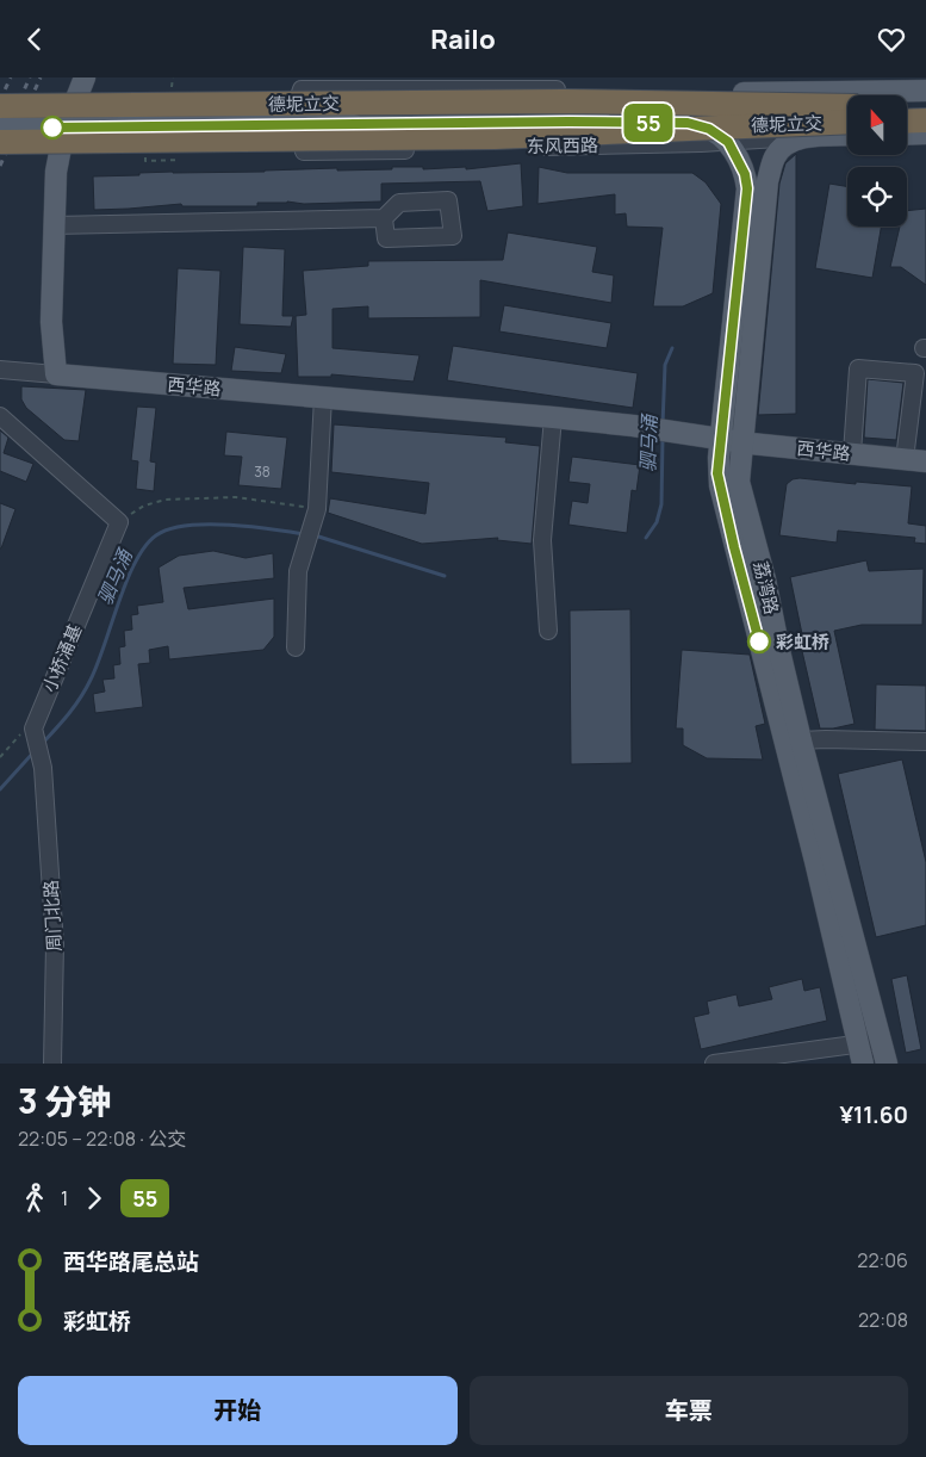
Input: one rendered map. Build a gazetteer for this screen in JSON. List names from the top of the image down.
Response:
{
  "streets": {
    "highway": ["德坭立交"],
    "main road": ["东风西路", "西华路", "荔湾路"],
    "street": ["小桥涌基", "周门北路"]
  },
  "crossings": [
    ["东风西路", "荔湾路"],
    ["西华路", "荔湾路"],
    ["小桥涌基", "周门北路"]
  ],
  "water": ["驷马涌"],
  "places": ["彩虹桥"],
  "lines": ["bus line 55"],
  "house_numbers": ["38"],
  "north": "top",
  "page": {
    "header": "Railo",
    "on_map": "55",
    "heading": ["3 分钟", "22:05 – 22:08 · 公交", "¥11.60"],
    "legs": ["1", "55"],
    "list": [
      {
        "name": "西华路尾总站",
        "value": "22:06"
      },
      {
        "name": "彩虹桥",
        "value": "22:08"
      }
    ],
    "buttons": ["开始", "车票"]
  }
}
